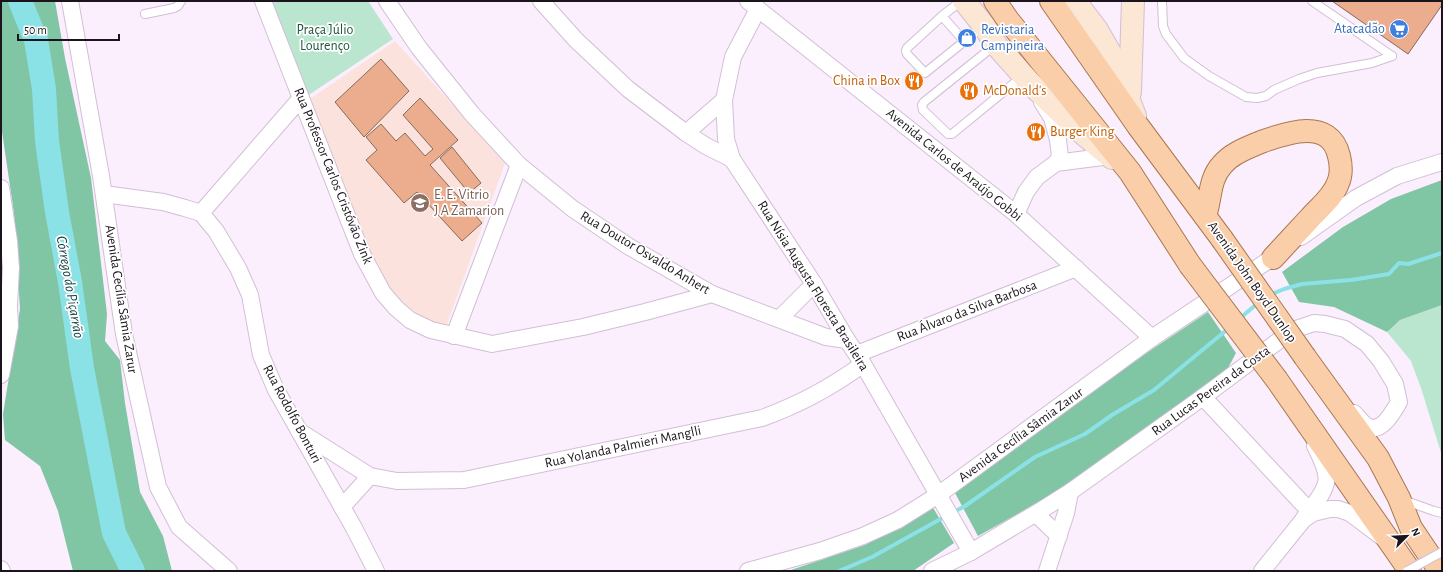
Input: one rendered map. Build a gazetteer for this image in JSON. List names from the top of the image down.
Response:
{
  "streets": {
    "main road": ["Avenida John Boyd Dunlop"],
    "street": [
      "Avenida Carlos de Araújo Gobbi",
      "Rua Professor Carlos Cristóvão Zink",
      "Rua Doutor Osvaldo Anhert",
      "Rua Nísia Augusta Floresta Brasileira",
      "Avenida Cecília Sâmia Zarur",
      "Rua Álvaro da Silva Barbosa",
      "Rua Lucas Pereira da Costa",
      "Rua Rodolfo Bonturi",
      "Rua Yolanda Palmieri Manglli"
    ]
  },
  "crossings": [
    ["Avenida Carlos de Araújo Gobbi", "Rua Nísia Augusta Floresta Brasileira"],
    ["Avenida Carlos de Araújo Gobbi", "Avenida Cecília Sâmia Zarur"],
    ["Avenida Carlos de Araújo Gobbi", "Rua Álvaro da Silva Barbosa"],
    ["Rua Professor Carlos Cristóvão Zink", "Rua Doutor Osvaldo Anhert"],
    ["Rua Doutor Osvaldo Anhert", "Rua Nísia Augusta Floresta Brasileira"],
    ["Avenida John Boyd Dunlop", "Rua Lucas Pereira da Costa"],
    ["Rua Nísia Augusta Floresta Brasileira", "Avenida Cecília Sâmia Zarur"],
    ["Rua Nísia Augusta Floresta Brasileira", "Rua Álvaro da Silva Barbosa"],
    ["Rua Nísia Augusta Floresta Brasileira", "Rua Lucas Pereira da Costa"],
    ["Rua Nísia Augusta Floresta Brasileira", "Rua Yolanda Palmieri Manglli"],
    ["Rua Álvaro da Silva Barbosa", "Rua Yolanda Palmieri Manglli"],
    ["Rua Rodolfo Bonturi", "Rua Yolanda Palmieri Manglli"]
  ],
  "water": ["Córrego do Piçarrão"],
  "parks": ["Praça Júlio Lourenço"],
  "places": {
    "supermarket": ["Atacadão"],
    "shop": ["Revistaria Campineira"],
    "restaurant": ["China in Box", "McDonald's", "Burger King"],
    "school or university": ["E. E. Vitrio J A Zamarion"]
  },
  "scale_bar": "50 m",
  "north": "top right"
}
